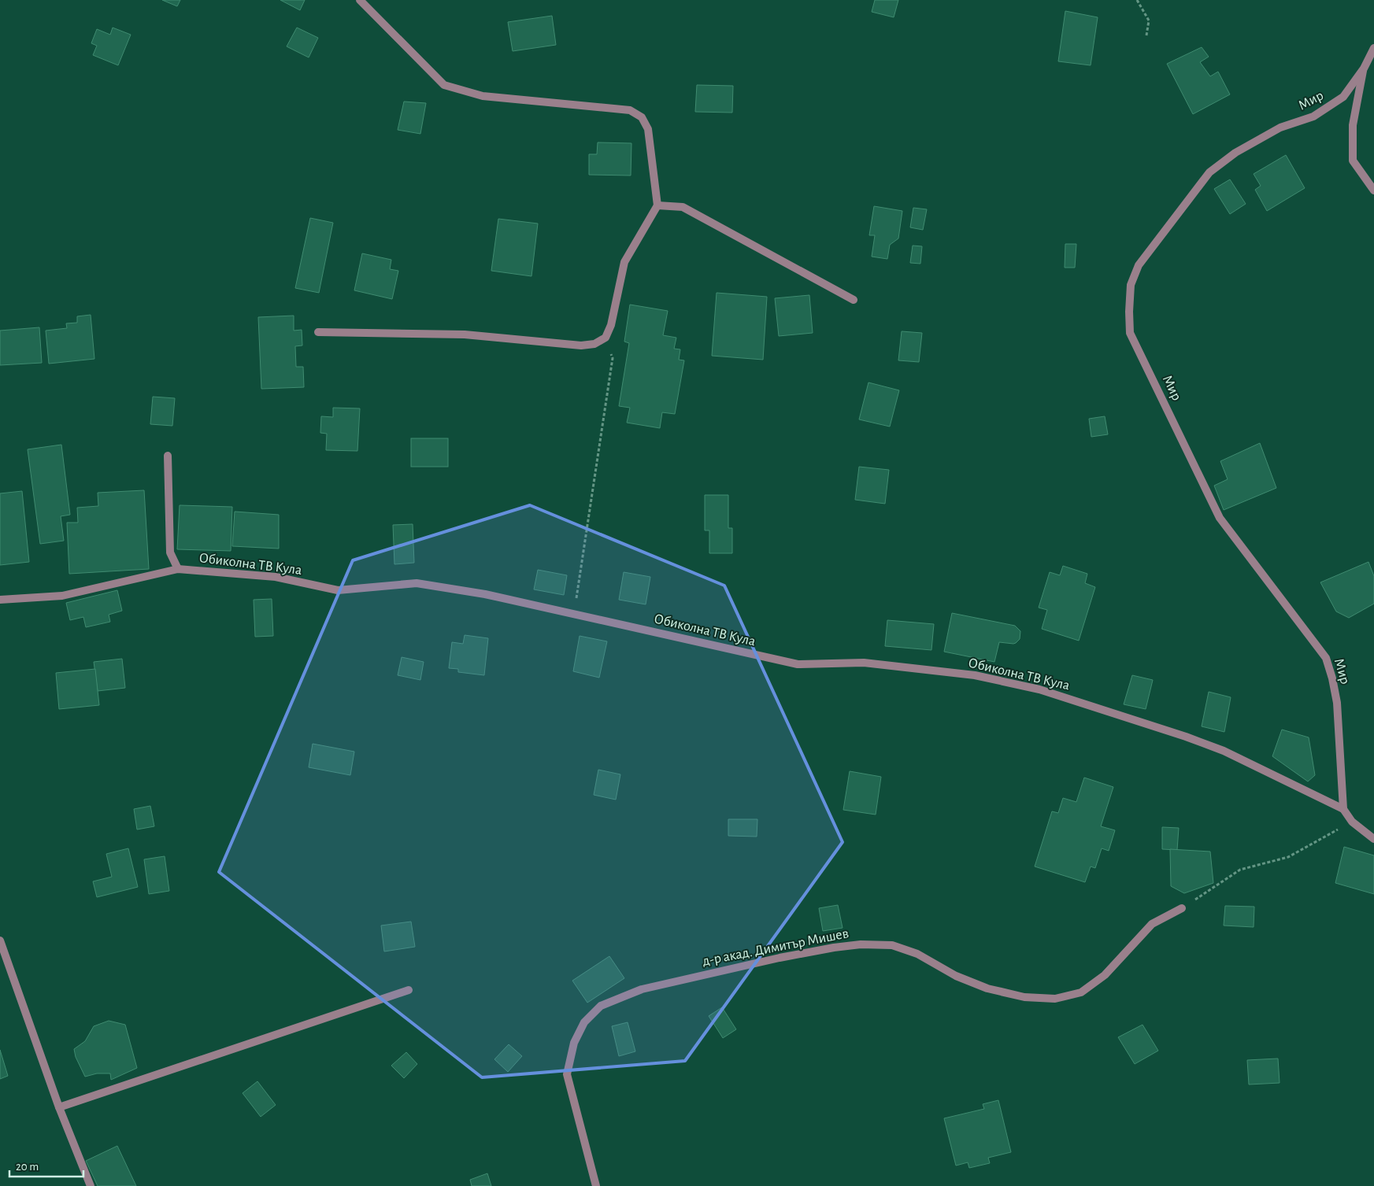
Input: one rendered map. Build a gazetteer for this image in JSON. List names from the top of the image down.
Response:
{
  "streets": {
    "street": ["Мир", "Обиколна ТВ Кула", "д-р акад. Димитър Мишев"]
  },
  "crossings": [
    ["Мир", "Обиколна ТВ Кула"]
  ],
  "scale_bar": "20 m"
}
